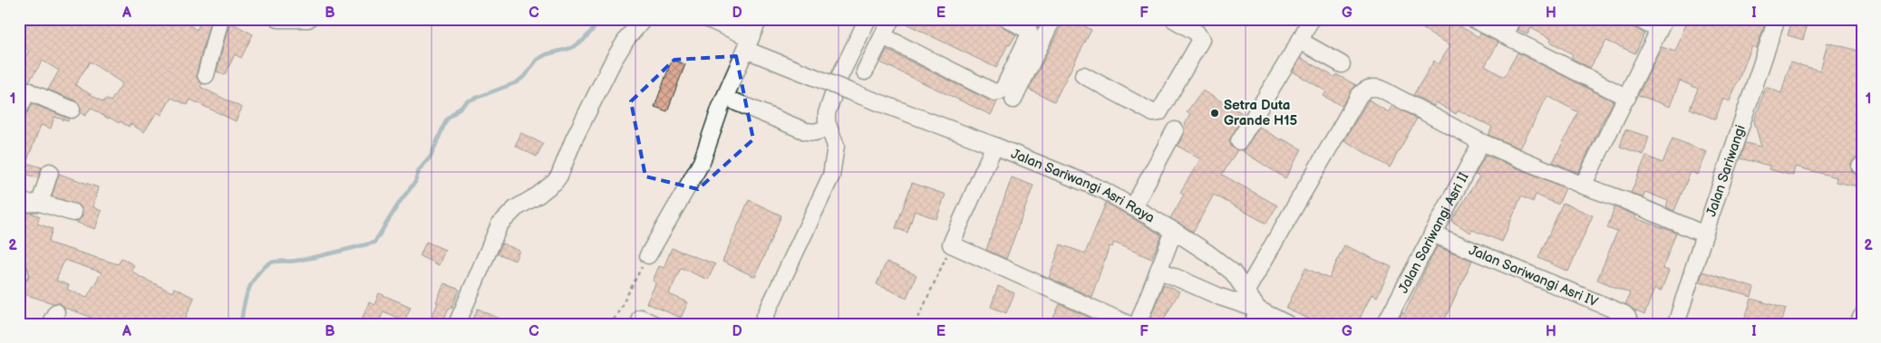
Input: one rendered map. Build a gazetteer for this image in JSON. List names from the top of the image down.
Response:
{
  "streets": {
    "street": [
      "Jalan Sariwangi",
      "Jalan Sariwangi Asri Raya",
      "Jalan Sariwangi Asri II",
      "Jalan Sariwangi Asri IV"
    ]
  },
  "crossings": [
    ["Jalan Sariwangi Asri II", "Jalan Sariwangi Asri IV"]
  ],
  "places": ["Setra Duta Grande H15"],
  "grid": {
    "columns": [
      "A",
      "B",
      "C",
      "D",
      "E",
      "F",
      "G",
      "H",
      "I"
    ],
    "rows": ["1", "2"]
  }
}
